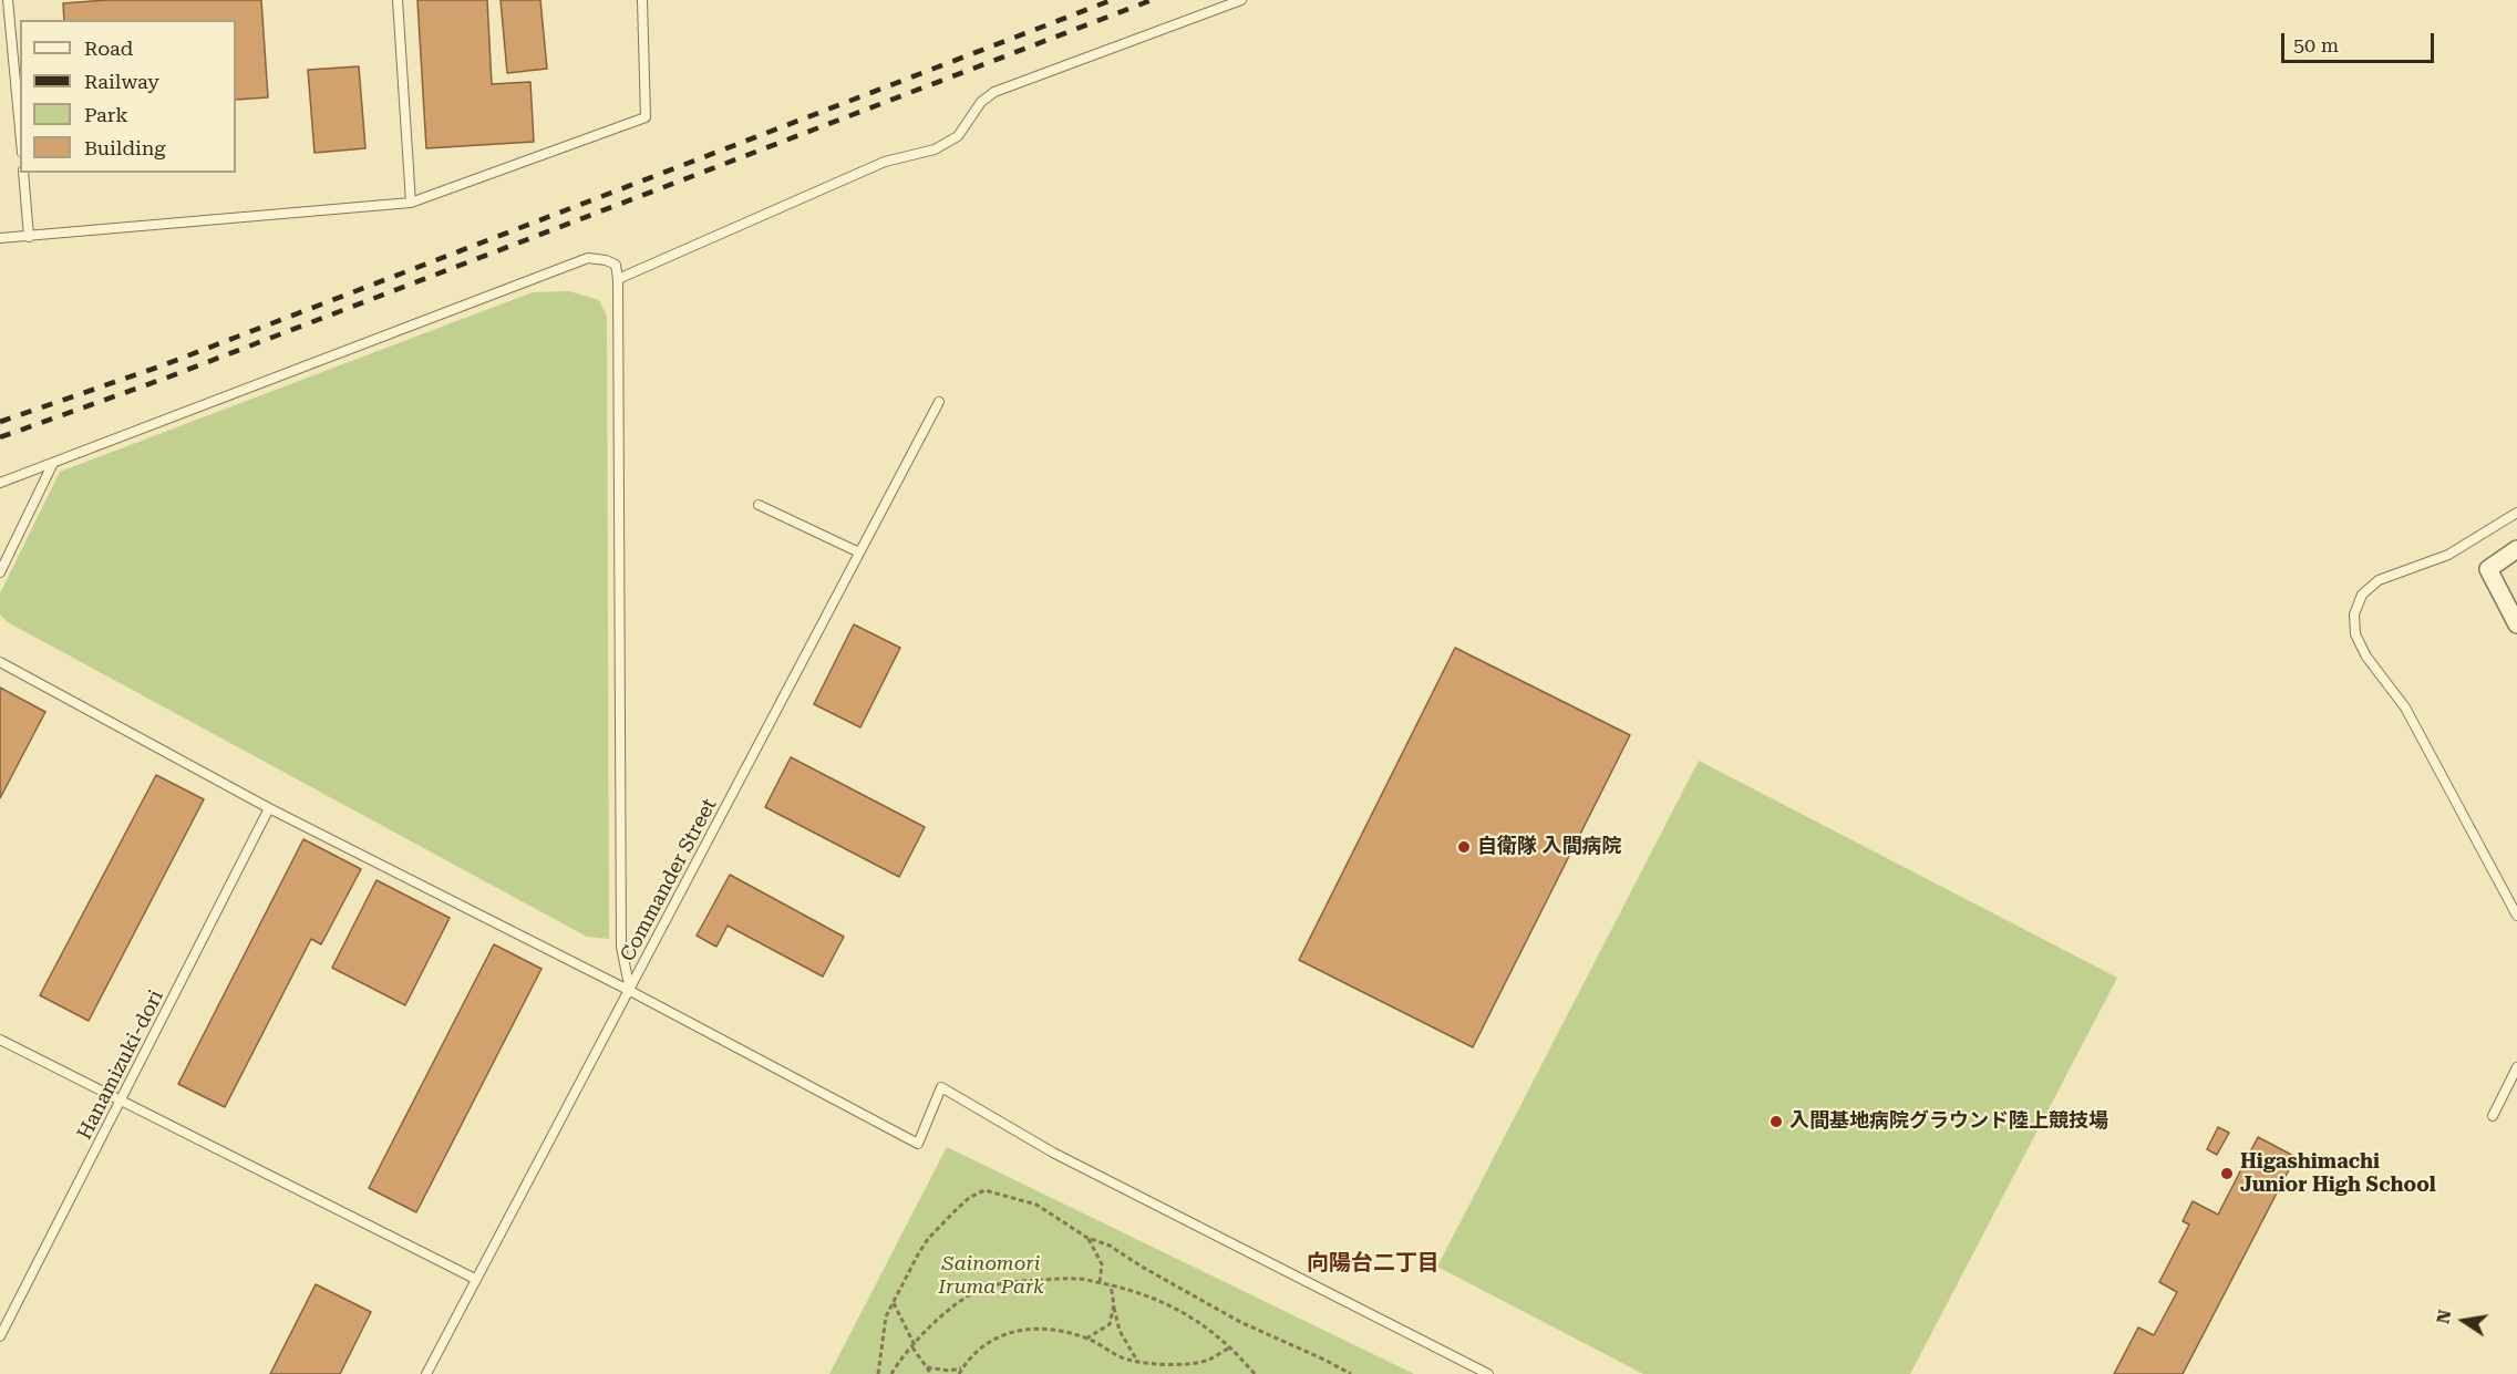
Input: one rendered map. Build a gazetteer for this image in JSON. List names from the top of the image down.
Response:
{
  "streets": {
    "lane": ["Commander Street", "Hanamizuki-dori"]
  },
  "districts": ["向陽台二丁目"],
  "parks": ["Sainomori Iruma Park"],
  "places": ["自衛隊 入間病院", "入間基地病院グラウンド陸上競技場", "Higashimachi Junior High School"],
  "legend": [
    "Road",
    "Railway",
    "Park",
    "Building"
  ],
  "scale_bar": "50 m",
  "north": "left"
}
